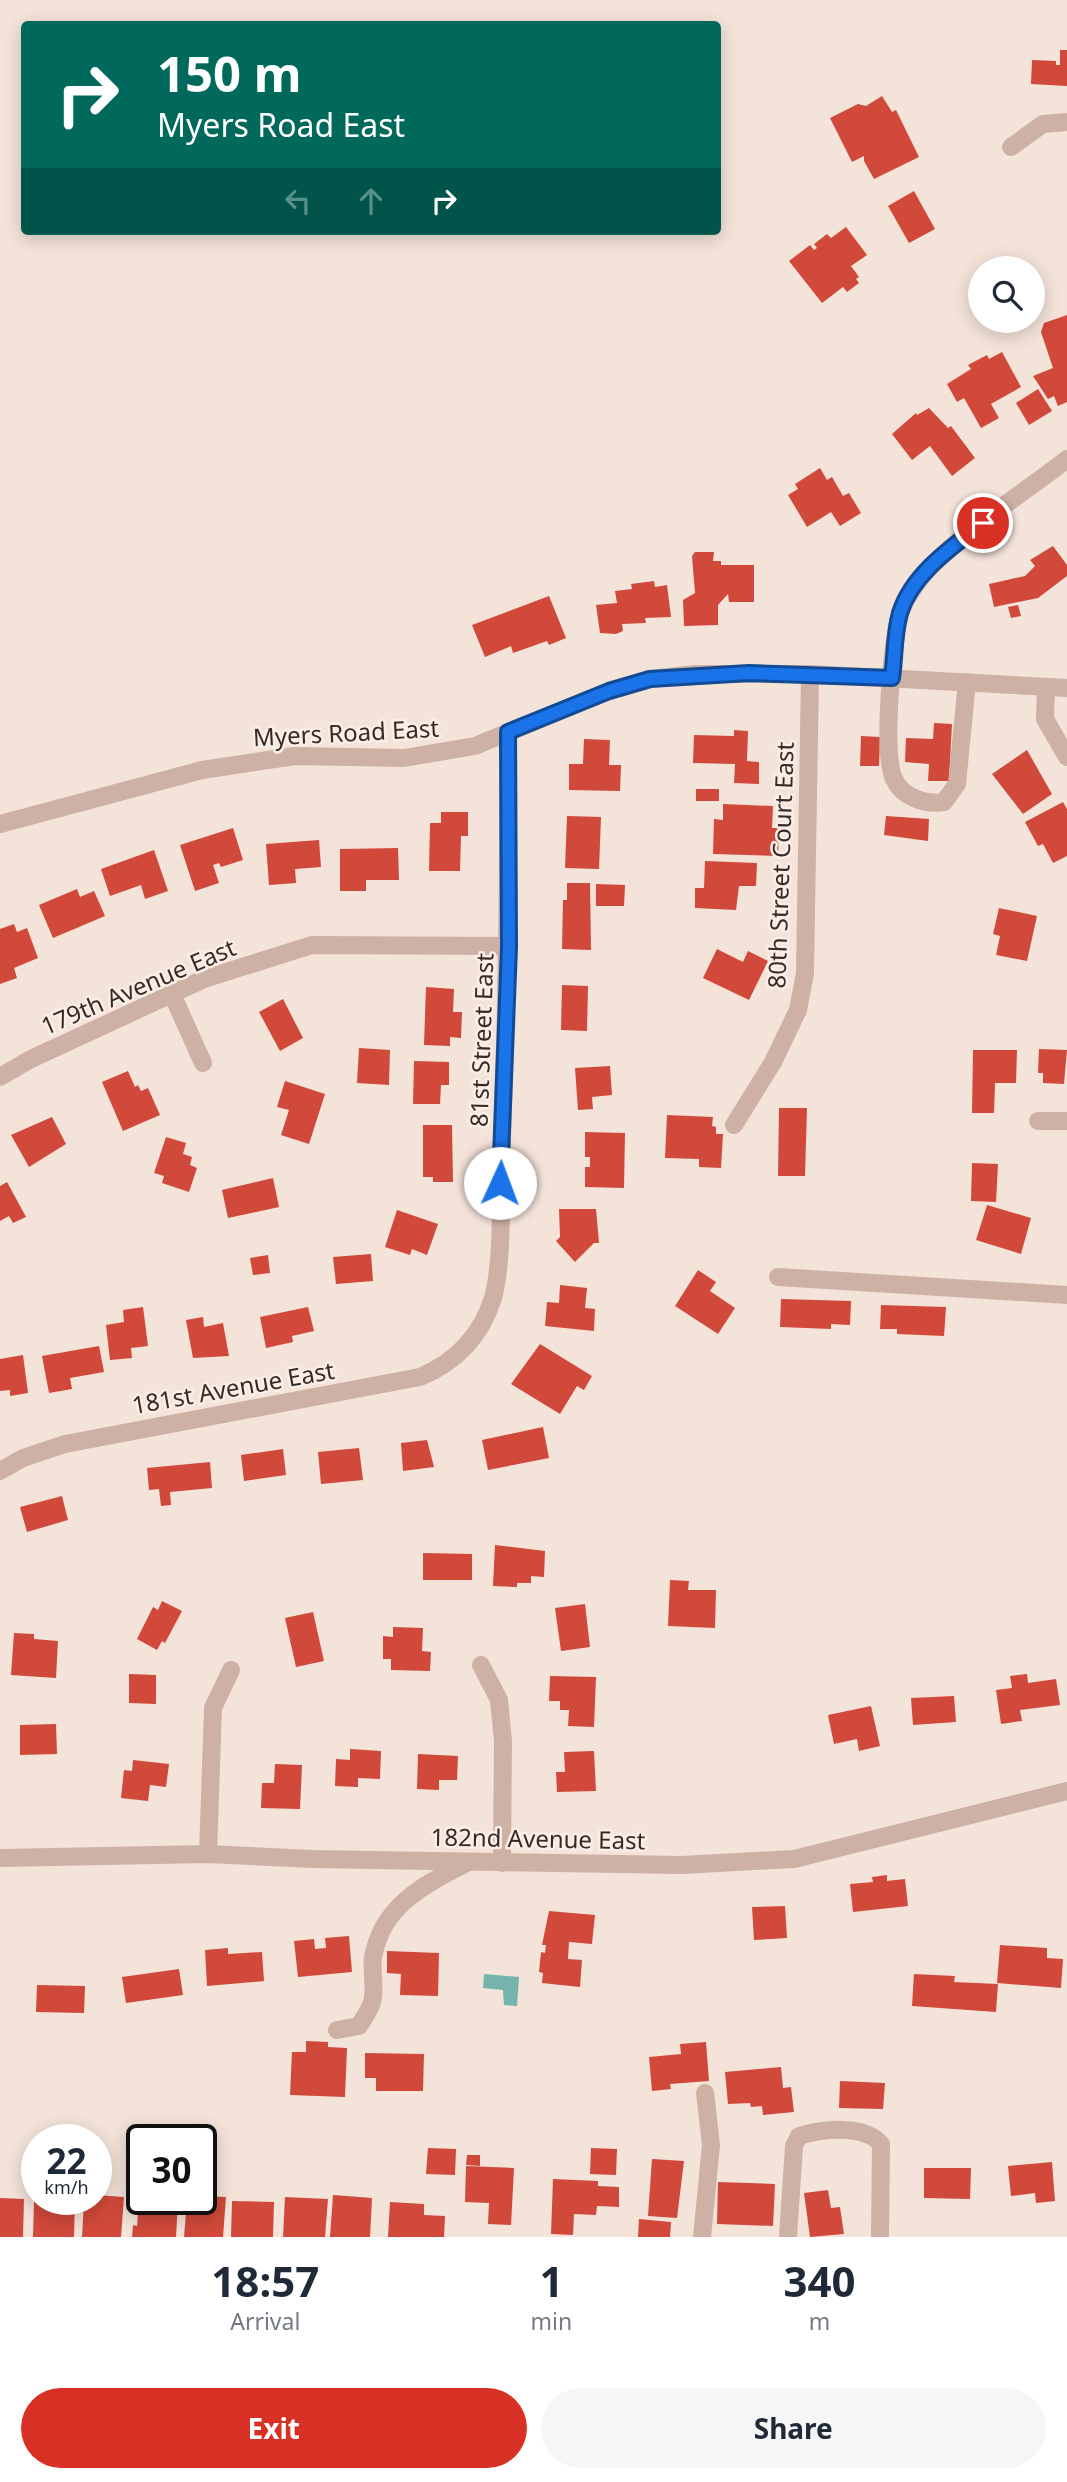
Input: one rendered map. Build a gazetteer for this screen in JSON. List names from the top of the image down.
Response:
{
  "streets": {
    "street": [
      "Myers Road East",
      "80th Street Court East",
      "179th Avenue East",
      "81st Street East",
      "181st Avenue East",
      "182nd Avenue East"
    ]
  },
  "crossings": [
    ["Myers Road East", "80th Street Court East"],
    ["Myers Road East", "81st Street East"],
    ["179th Avenue East", "81st Street East"],
    ["81st Street East", "181st Avenue East"]
  ],
  "page": {
    "turn": ["150 m", "Myers Road East"],
    "speed": "22 km/h",
    "limit": "30",
    "eta": [
      "18:57",
      "Arrival",
      "1",
      "min",
      "340",
      "m"
    ],
    "buttons": ["Exit", "Share"]
  }
}
